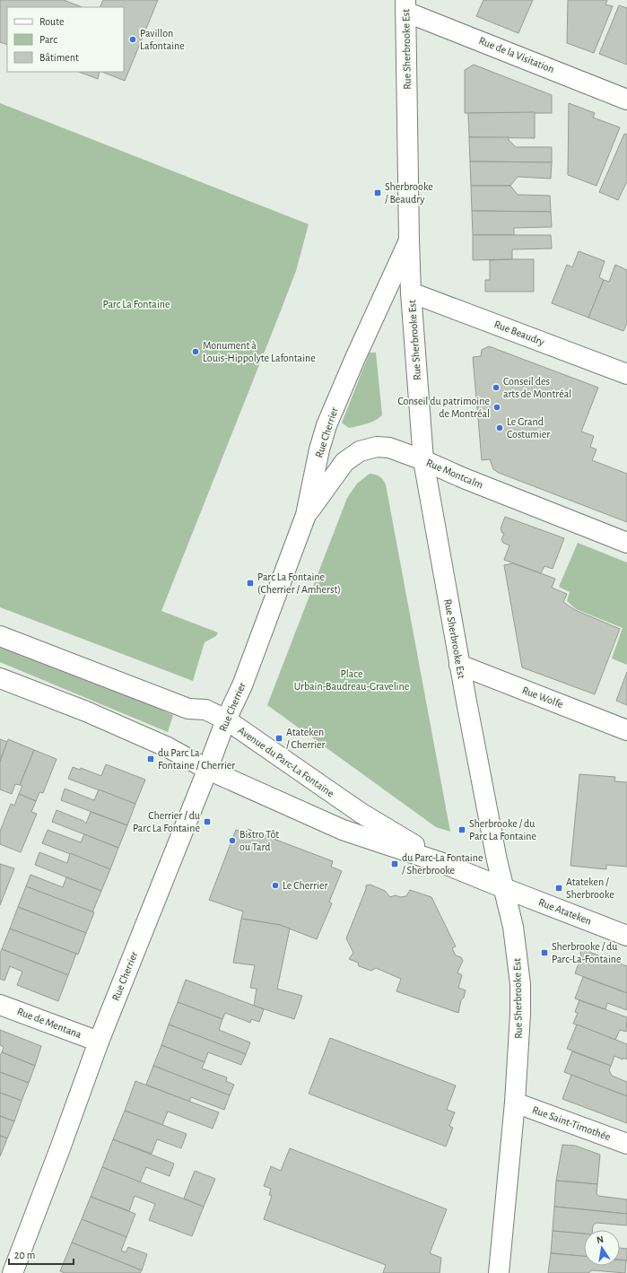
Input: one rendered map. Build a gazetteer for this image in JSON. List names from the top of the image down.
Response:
{
  "streets": {
    "street": [
      "Rue Sherbrooke Est",
      "Rue de la Visitation",
      "Rue Beaudry",
      "Rue Cherrier",
      "Rue Montcalm",
      "Rue Wolfe",
      "Avenue du Parc-La Fontaine",
      "Rue Atateken",
      "Rue de Mentana",
      "Rue Saint-Timothée"
    ]
  },
  "crossings": [
    ["Rue Sherbrooke Est", "Rue de la Visitation"],
    ["Rue Sherbrooke Est", "Rue Beaudry"],
    ["Rue Sherbrooke Est", "Rue Cherrier"],
    ["Rue Sherbrooke Est", "Rue Montcalm"],
    ["Rue Sherbrooke Est", "Rue Wolfe"],
    ["Rue Sherbrooke Est", "Avenue du Parc-La Fontaine"],
    ["Rue Sherbrooke Est", "Rue Atateken"],
    ["Rue Sherbrooke Est", "Rue Saint-Timothée"],
    ["Rue Cherrier", "Rue Montcalm"],
    ["Rue Cherrier", "Avenue du Parc-La Fontaine"],
    ["Rue Cherrier", "Rue de Mentana"],
    ["Avenue du Parc-La Fontaine", "Rue Atateken"]
  ],
  "parks": ["Parc La Fontaine", "Place Urbain-Baudreau-Graveline"],
  "places": {
    "other": [
      "Pavillon Lafontaine",
      "Monument à Louis-Hippolyte Lafontaine",
      "Conseil des arts de Montréal",
      "Conseil du patrimoine de Montréal",
      "Le Grand Costumier",
      "Bistro Tôt ou Tard",
      "Le Cherrier"
    ],
    "transit": [
      "Sherbrooke / Beaudry",
      "Parc La Fontaine (Cherrier / Amherst)",
      "Atateken / Cherrier",
      "du Parc La Fontaine / Cherrier",
      "Cherrier / du Parc La Fontaine",
      "Sherbrooke / du Parc La Fontaine",
      "du Parc-La Fontaine / Sherbrooke",
      "Atateken / Sherbrooke",
      "Sherbrooke / du Parc-La-Fontaine"
    ]
  },
  "legend": ["Route", "Parc", "Bâtiment"],
  "scale_bar": "20 m",
  "north": "top"
}
